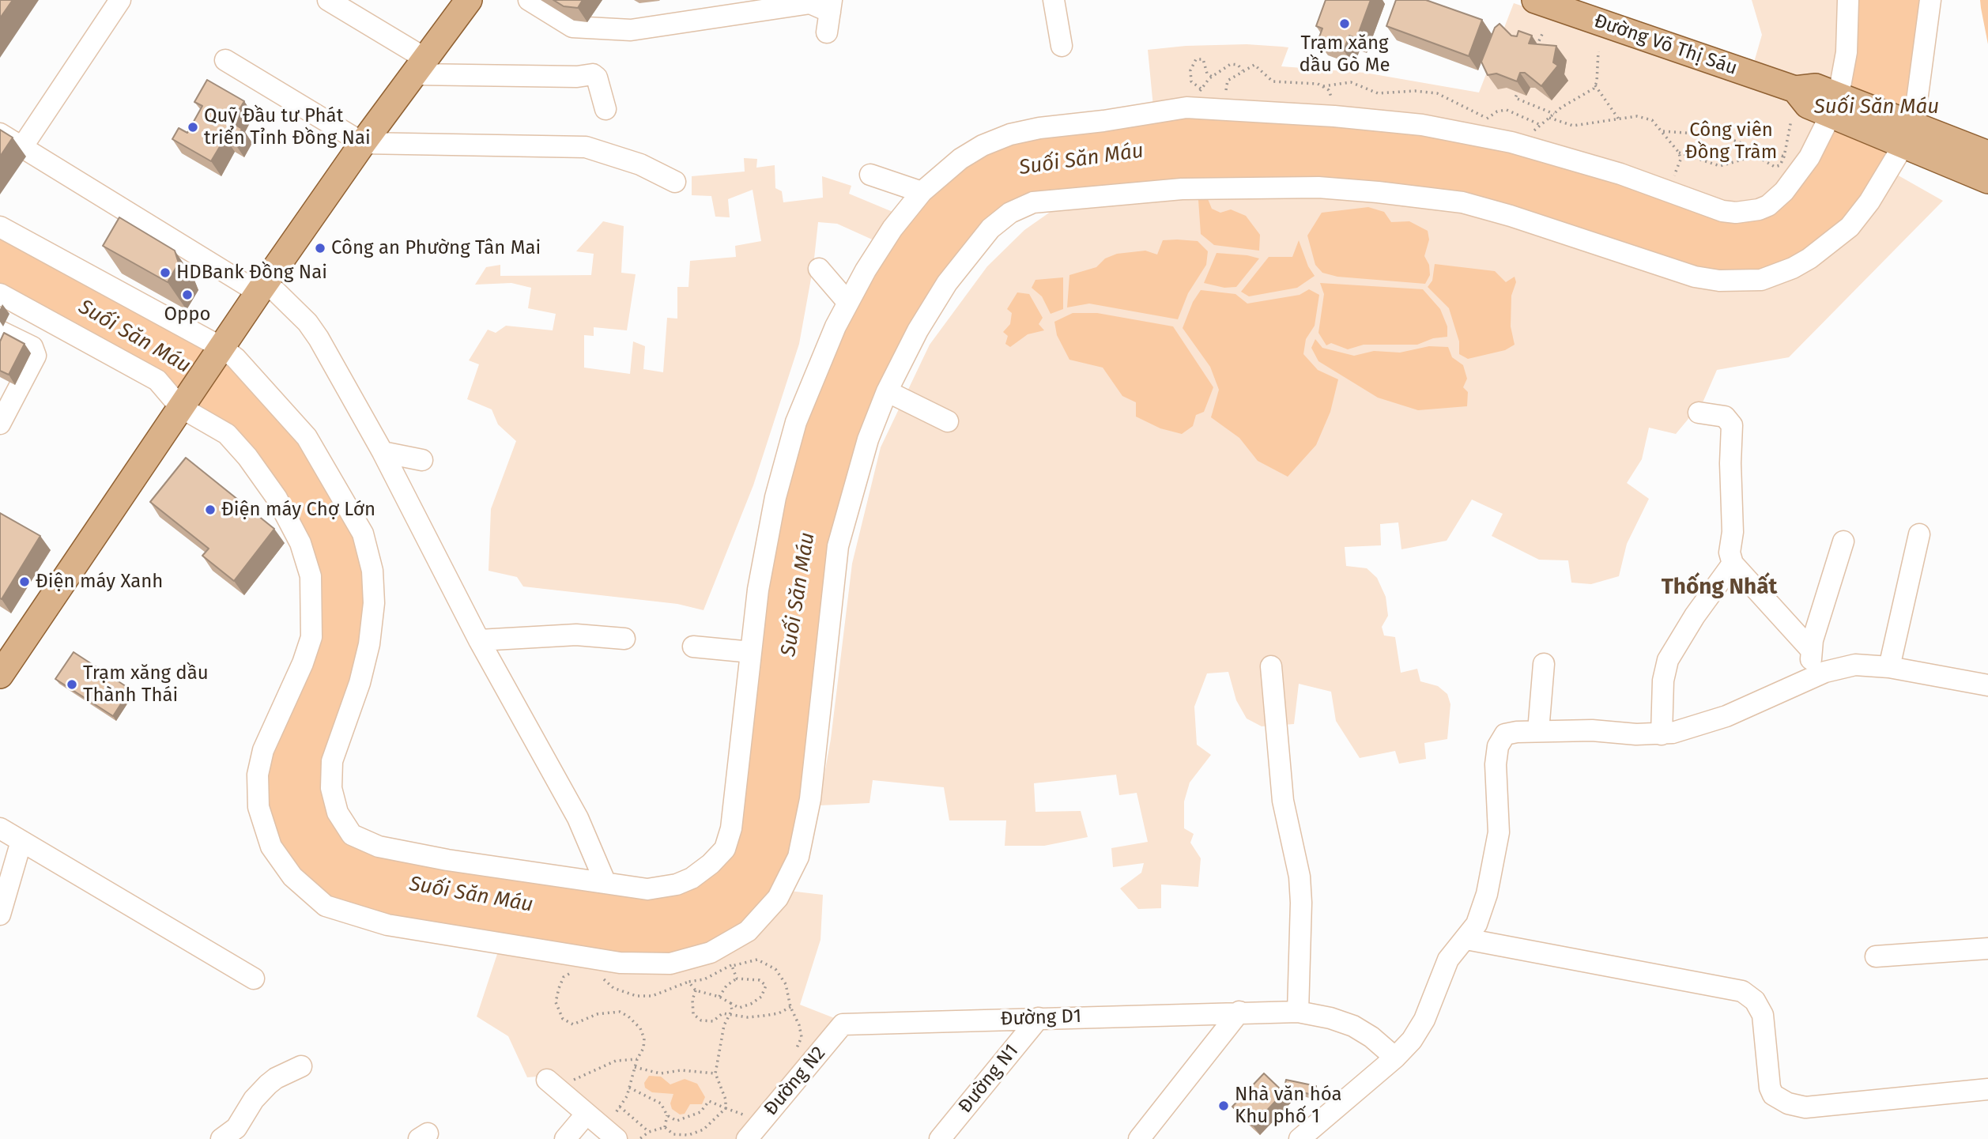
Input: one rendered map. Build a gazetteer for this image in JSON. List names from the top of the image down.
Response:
{
  "streets": {
    "main road": ["Đường Võ Thị Sáu"],
    "street": ["Đường D1", "Đường N1", "Đường N2"]
  },
  "crossings": [
    ["Đường D1", "Đường N1"],
    ["Đường D1", "Đường N2"]
  ],
  "districts": ["Thống Nhất"],
  "water": ["Suối Săn Máu"],
  "parks": ["Công viên Đồng Tràm"],
  "places": [
    "Trạm xăng dầu Gò Me",
    "Quỹ Đầu tư Phát triển Tỉnh Đồng Nai",
    "Công an Phường Tân Mai",
    "HDBank Đồng Nai",
    "Oppo",
    "Điện máy Chợ Lớn",
    "Điện máy Xanh",
    "Trạm xăng dầu Thành Thái",
    "Nhà văn hóa Khu phố 1"
  ]
}
